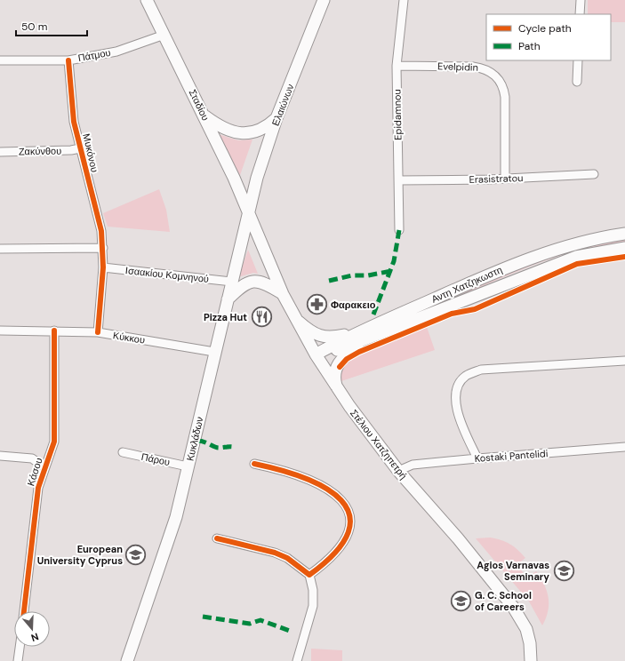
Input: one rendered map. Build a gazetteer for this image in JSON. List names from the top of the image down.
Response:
{
  "streets": {
    "main road": [
      "Σταδίου",
      "Ελαιώνων",
      "Αντη Χατζηκωστη",
      "Κυκλάδων",
      "Στέλιου Χατζηπετρή"
    ],
    "street": [
      "Πάτμου",
      "Evelpidin",
      "Epidamnou",
      "Ζακύνθου",
      "Μυκόνου",
      "Erasistratou",
      "Ισαακίου Κομνηνού",
      "Κύκκου",
      "Kostaki Pantelidi",
      "Πάρου",
      "Κάσου"
    ]
  },
  "crossings": [
    ["Πάτμου", "Σταδίου"],
    ["Πάτμου", "Μυκόνου"],
    ["Evelpidin", "Epidamnou"],
    ["Evelpidin", "Erasistratou"],
    ["Σταδίου", "Ελαιώνων"],
    ["Σταδίου", "Κυκλάδων"],
    ["Σταδίου", "Στέλιου Χατζηπετρή"],
    ["Ελαιώνων", "Κυκλάδων"],
    ["Ελαιώνων", "Στέλιου Χατζηπετρή"],
    ["Epidamnou", "Erasistratou"],
    ["Ζακύνθου", "Μυκόνου"],
    ["Ισαακίου Κομνηνού", "Κυκλάδων"],
    ["Αντη Χατζηκωστη", "Στέλιου Χατζηπετρή"],
    ["Κύκκου", "Κυκλάδων"],
    ["Κύκκου", "Κάσου"],
    ["Κυκλάδων", "Στέλιου Χατζηπετρή"],
    ["Κυκλάδων", "Πάρου"],
    ["Στέλιου Χατζηπετρή", "Kostaki Pantelidi"]
  ],
  "places": {
    "pharmacy": ["Φαρακειο"],
    "restaurant": ["Pizza Hut"],
    "school or university": ["European University Cyprus", "Agios Varnavas Seminary", "G. C. School of Careers"]
  },
  "legend": ["Cycle path", "Path"],
  "scale_bar": "50 m",
  "north": "bottom"
}
